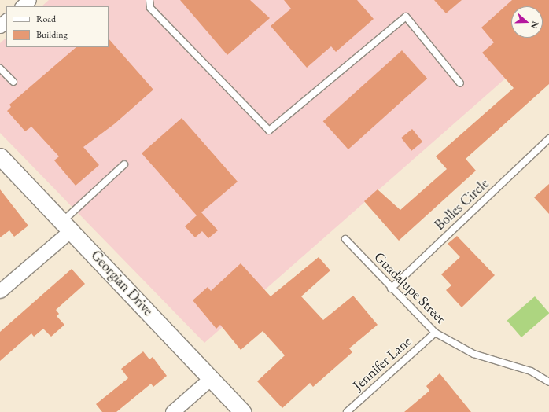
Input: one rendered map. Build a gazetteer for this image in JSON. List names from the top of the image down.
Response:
{
  "streets": {
    "street": ["Georgian Drive"],
    "lane": ["Bolles Circle", "Guadalupe Street", "Jennifer Lane"]
  },
  "crossings": [
    ["Bolles Circle", "Guadalupe Street"],
    ["Guadalupe Street", "Jennifer Lane"]
  ],
  "legend": ["Road", "Building"],
  "north": "right"
}
